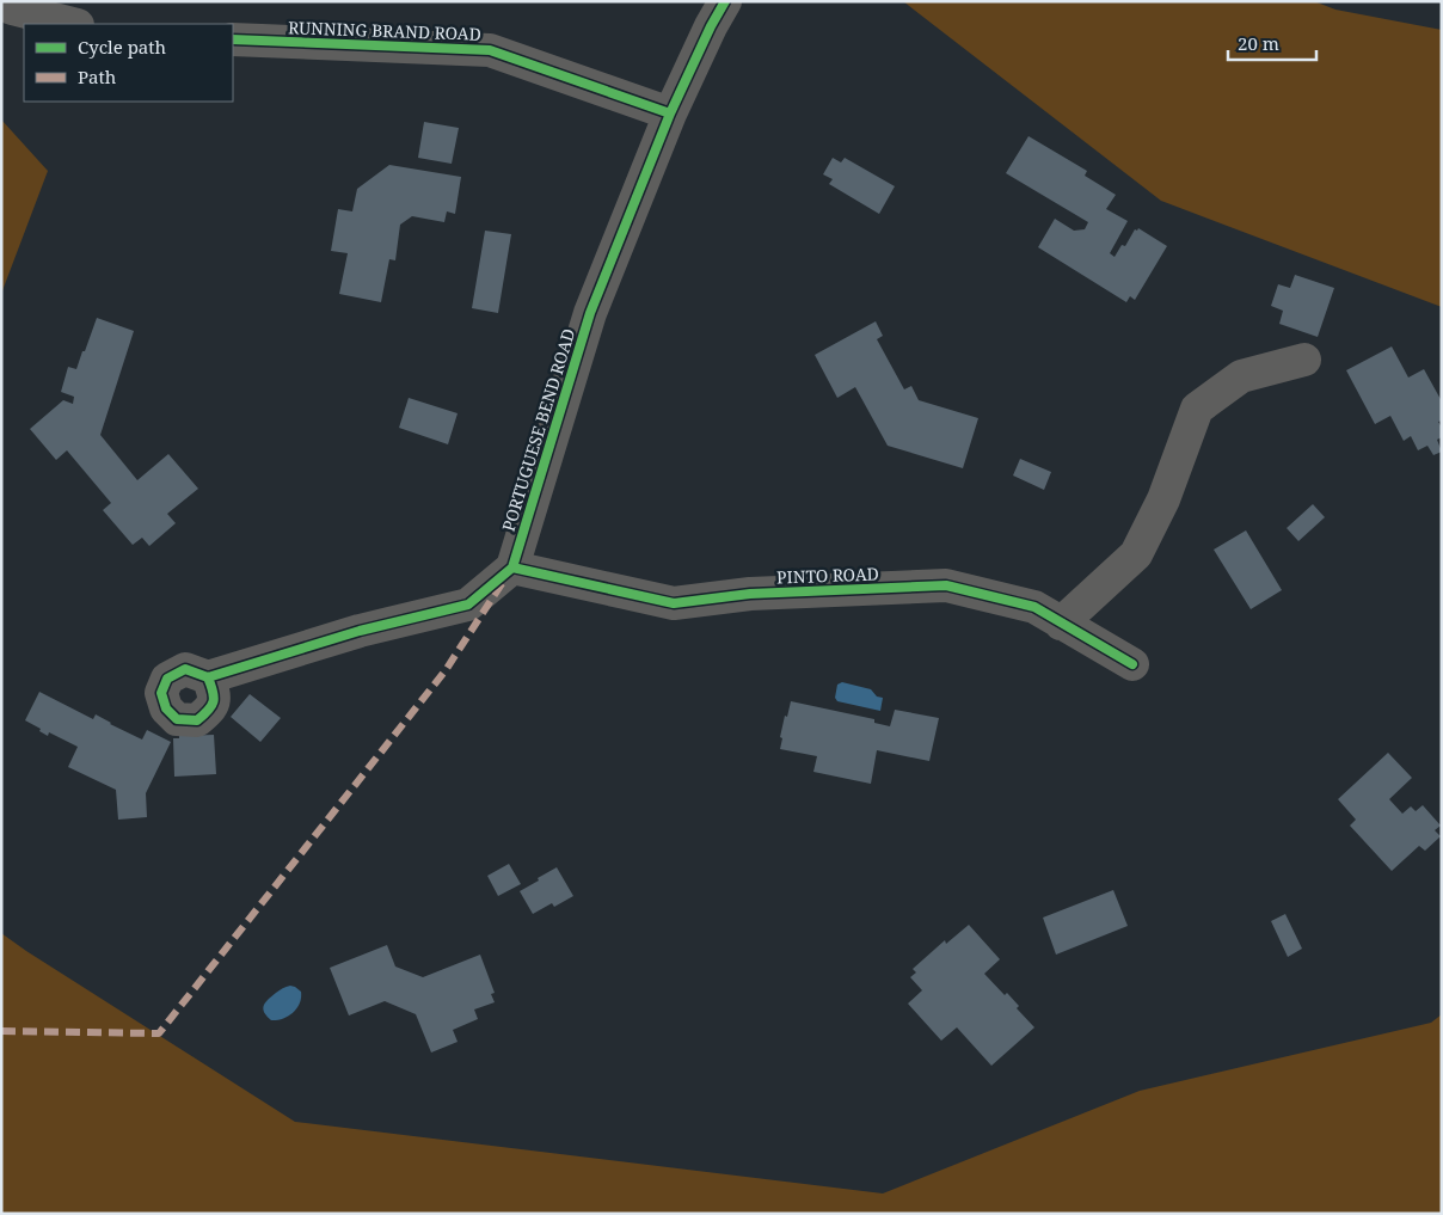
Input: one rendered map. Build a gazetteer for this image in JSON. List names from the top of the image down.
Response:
{
  "streets": {
    "street": ["RUNNING BRAND ROAD", "PORTUGUESE BEND ROAD", "PINTO ROAD"]
  },
  "crossings": [
    ["RUNNING BRAND ROAD", "PORTUGUESE BEND ROAD"],
    ["PORTUGUESE BEND ROAD", "PINTO ROAD"]
  ],
  "legend": ["Cycle path", "Path"],
  "scale_bar": "20 m"
}
